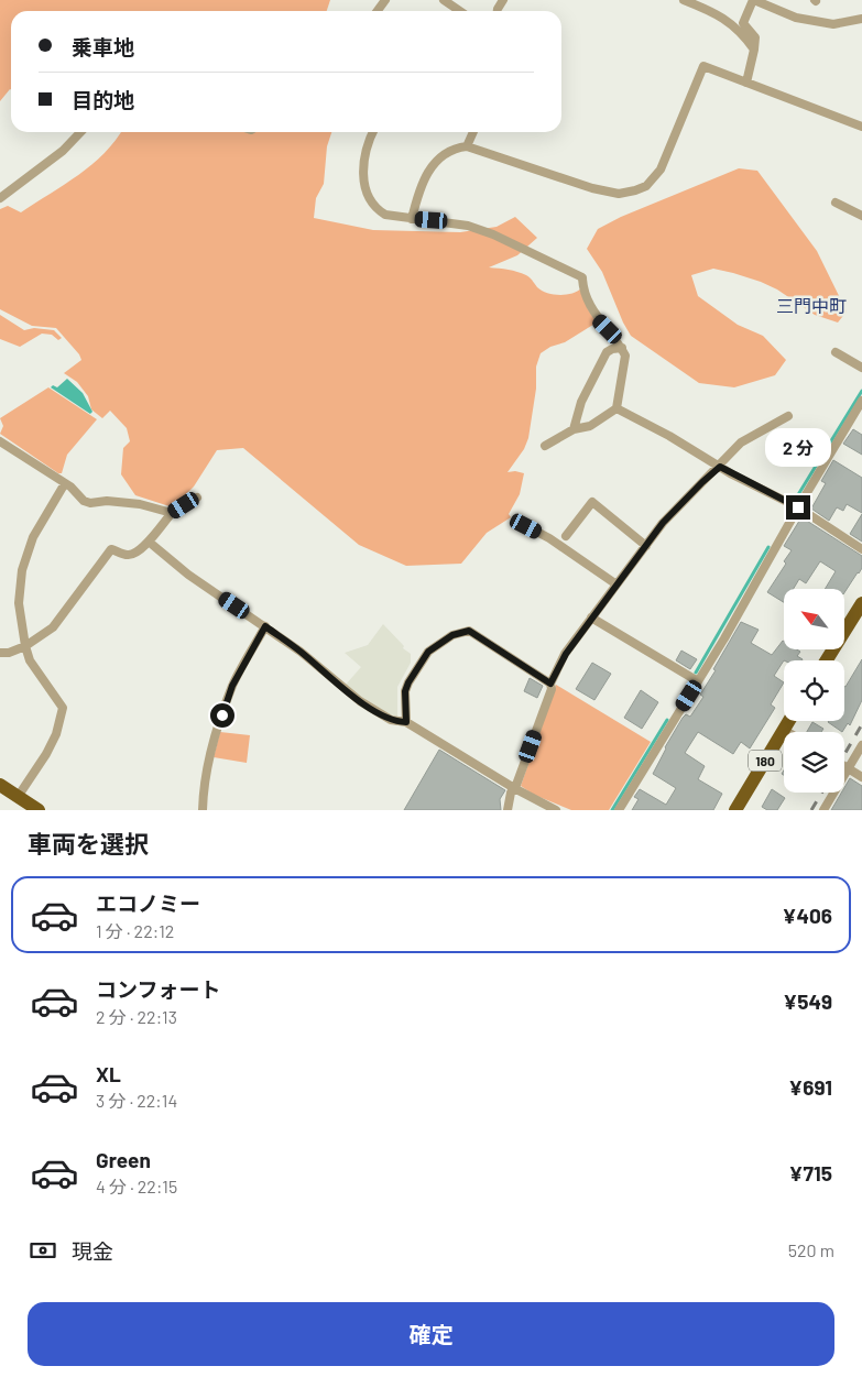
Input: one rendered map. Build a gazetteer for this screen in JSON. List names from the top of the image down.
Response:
{
  "streets": {
    "highway": ["180"]
  },
  "districts": ["三門中町"],
  "north": "top left",
  "page": {
    "banner": ["乗車地", "目的地"],
    "bubble": "2 分",
    "heading": "車両を選択",
    "list": [
      {
        "name": "エコノミー",
        "note": "1 分 · 22:12",
        "value": "¥406"
      },
      {
        "name": "コンフォート",
        "note": "2 分 · 22:13",
        "value": "¥549"
      },
      {
        "name": "XL",
        "note": "3 分 · 22:14",
        "value": "¥691"
      },
      {
        "name": "Green",
        "note": "4 分 · 22:15",
        "value": "¥715"
      }
    ],
    "pay": ["現金", "520 m"],
    "buttons": "確定"
  }
}
